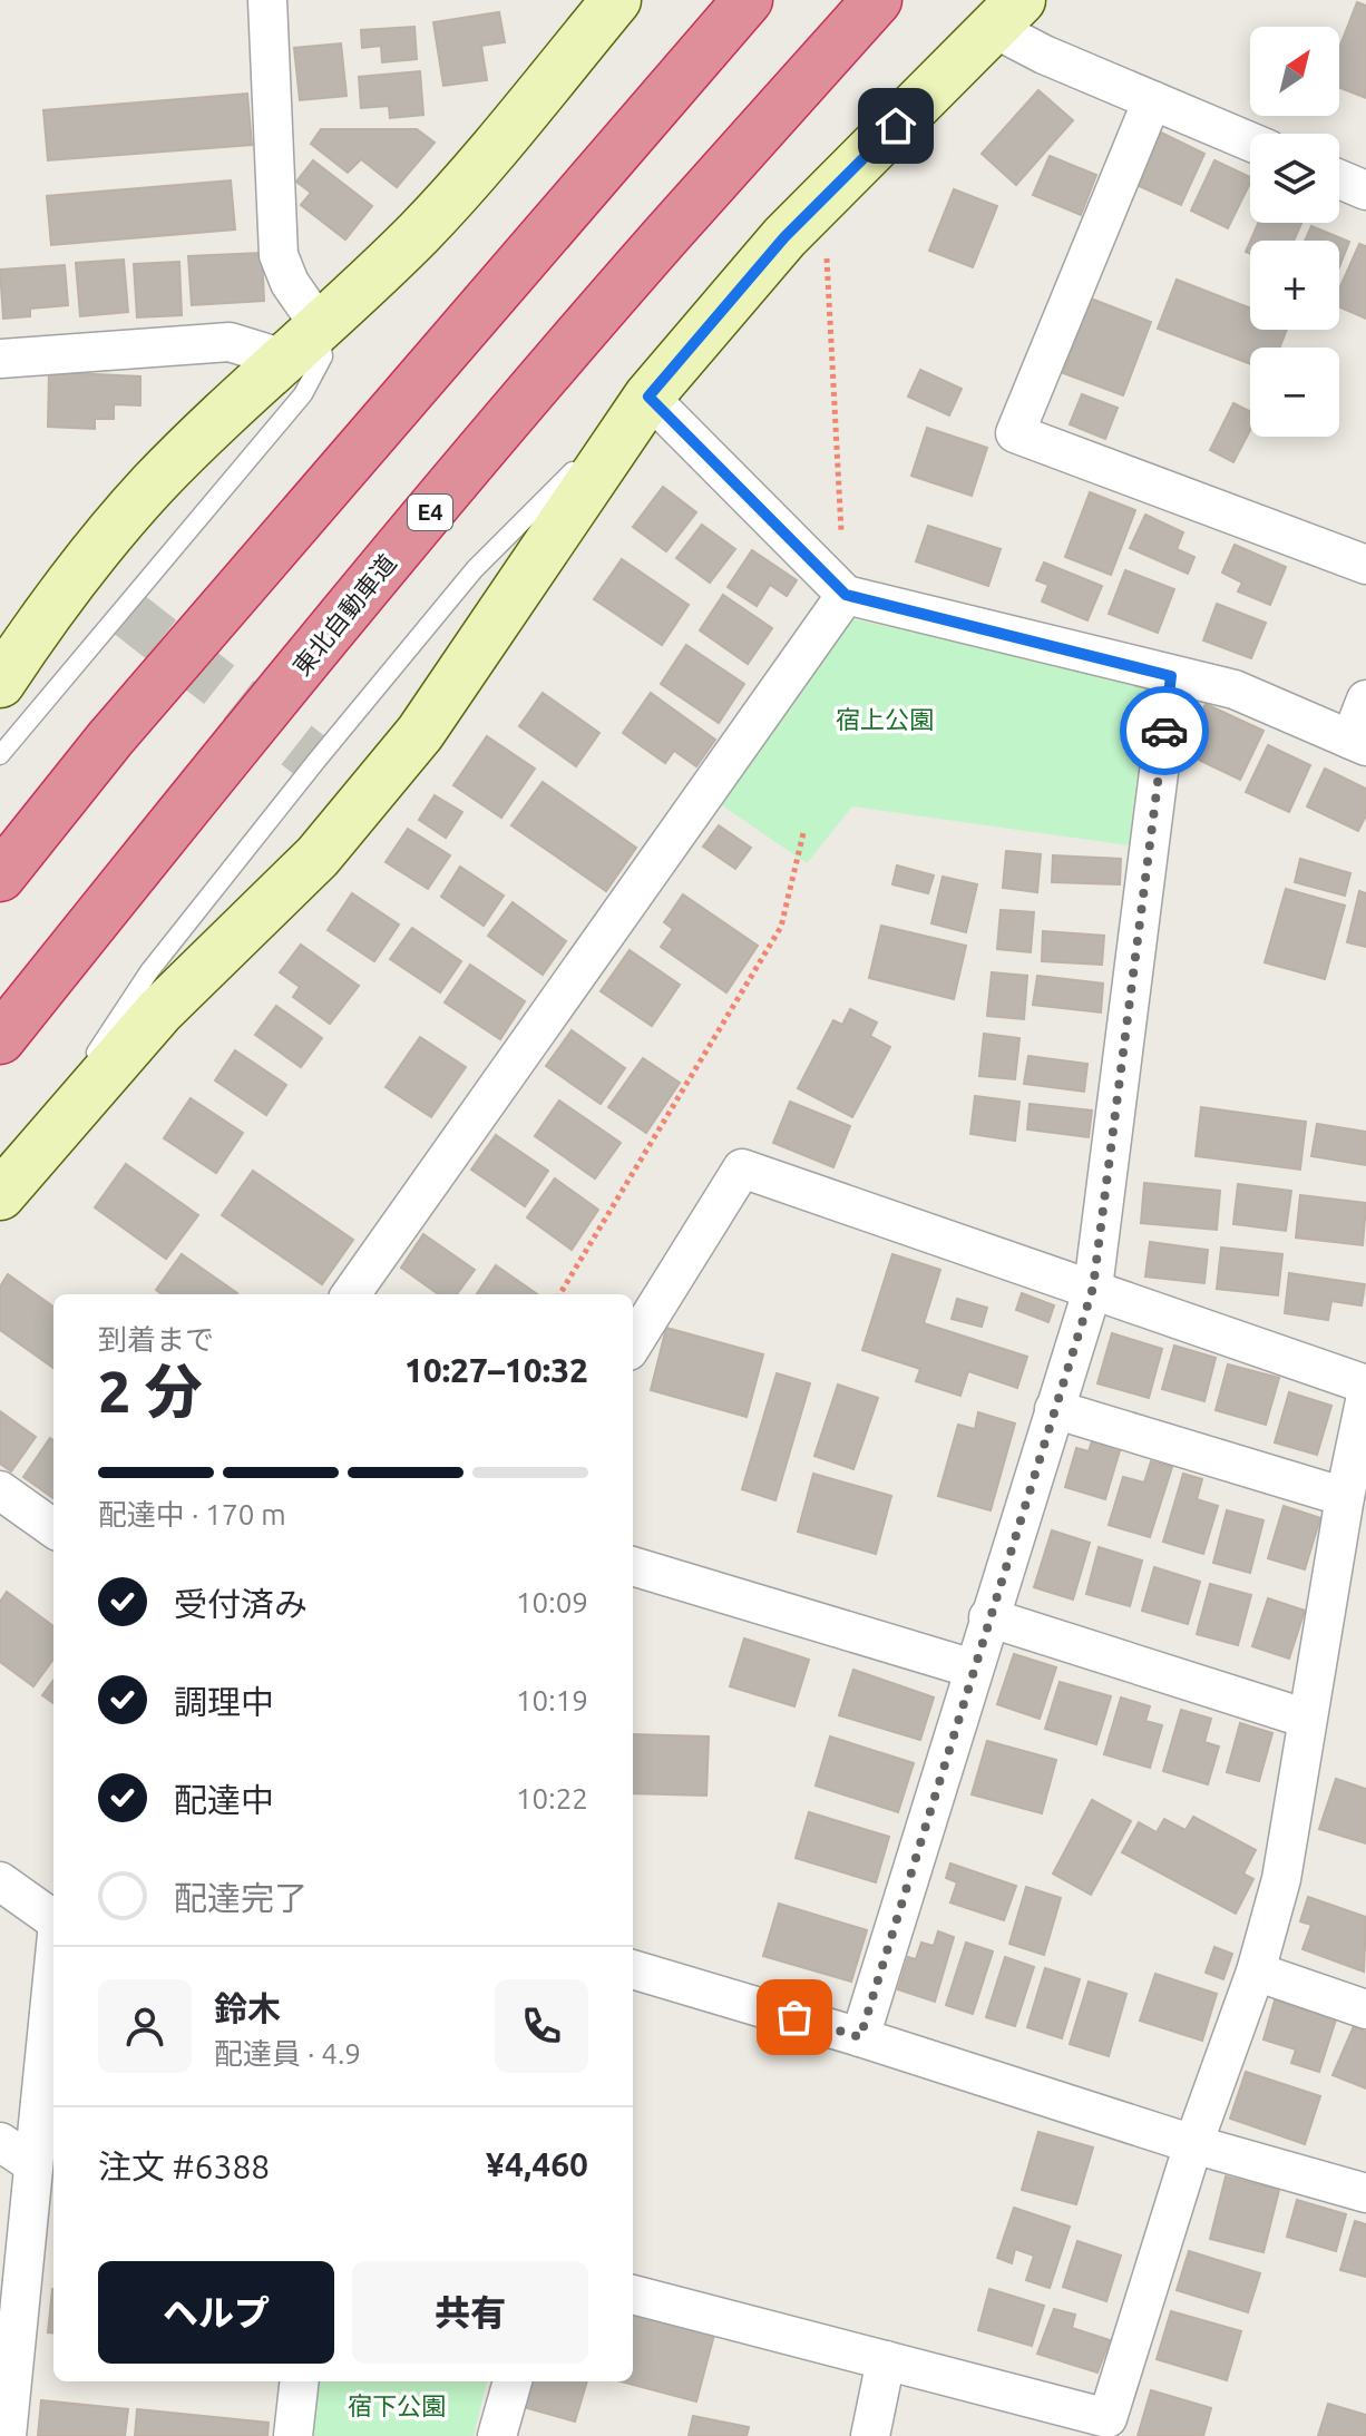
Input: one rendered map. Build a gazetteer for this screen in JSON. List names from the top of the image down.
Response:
{
  "streets": {
    "highway": ["E4", "東北自動車道"]
  },
  "parks": ["宿上公園", "宿下公園"],
  "north": "top right",
  "page": {
    "map_buttons": ["+", "−"],
    "heading": ["2 分", "到着まで", "10:27–10:32"],
    "panel": [
      "鈴木",
      "配達員 · 4.9",
      "注文 #6388",
      "¥4,460"
    ],
    "bar": "配達中 · 170 m",
    "list": [
      ["受付済み", "10:09"],
      ["調理中", "10:19"],
      ["配達中", "10:22"],
      "配達完了"
    ],
    "buttons": ["ヘルプ", "共有"]
  }
}
